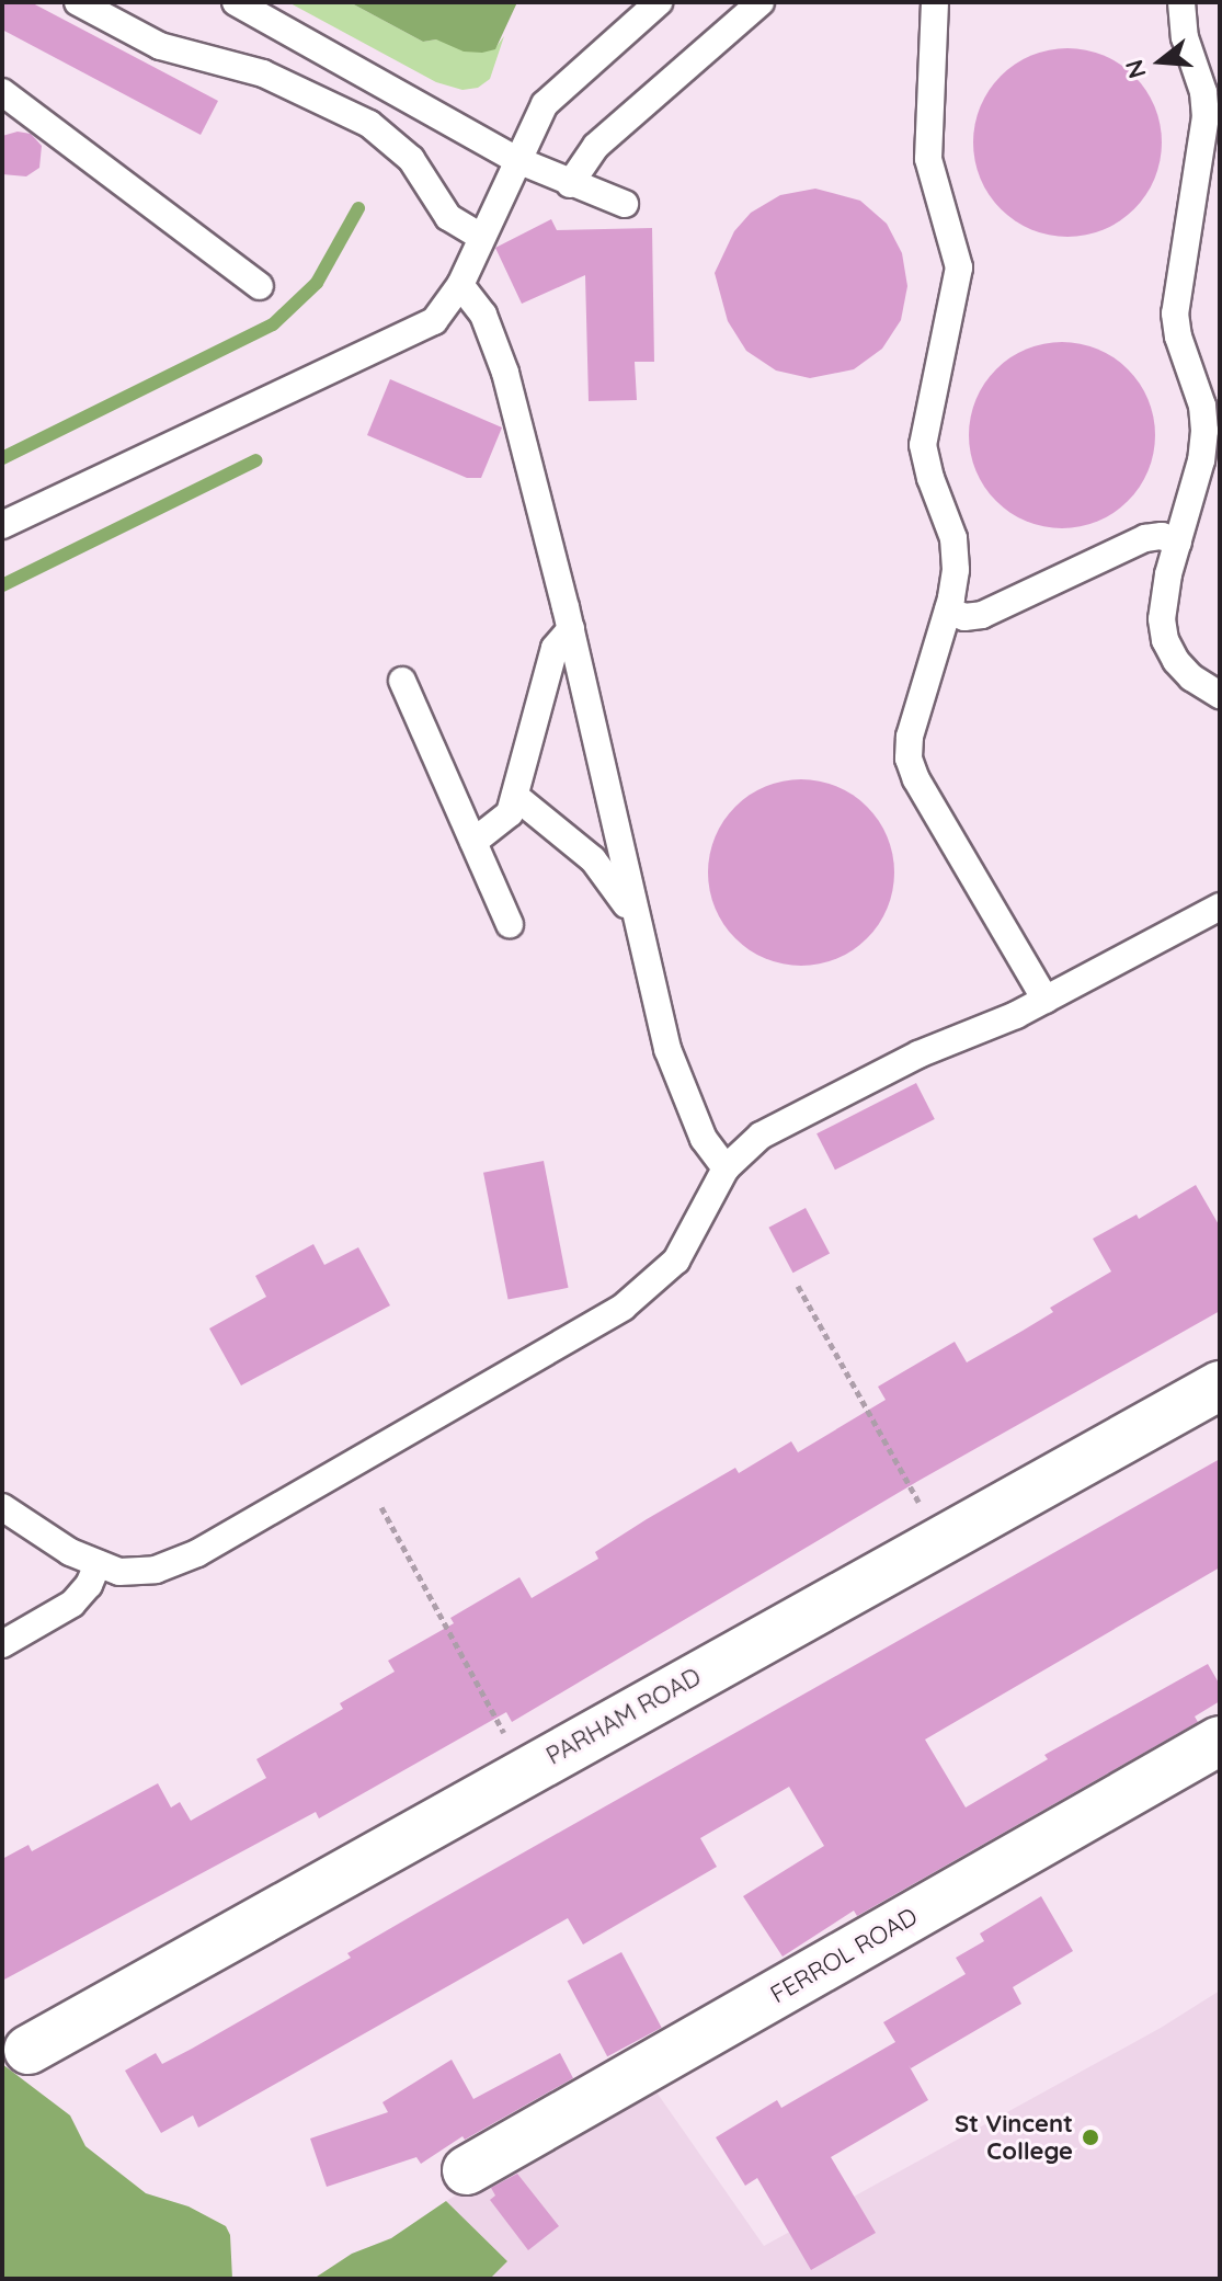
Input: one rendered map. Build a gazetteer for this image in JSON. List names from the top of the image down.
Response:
{
  "streets": {
    "street": ["PARHAM ROAD", "FERROL ROAD"]
  },
  "places": ["St Vincent College"],
  "north": "left"
}
